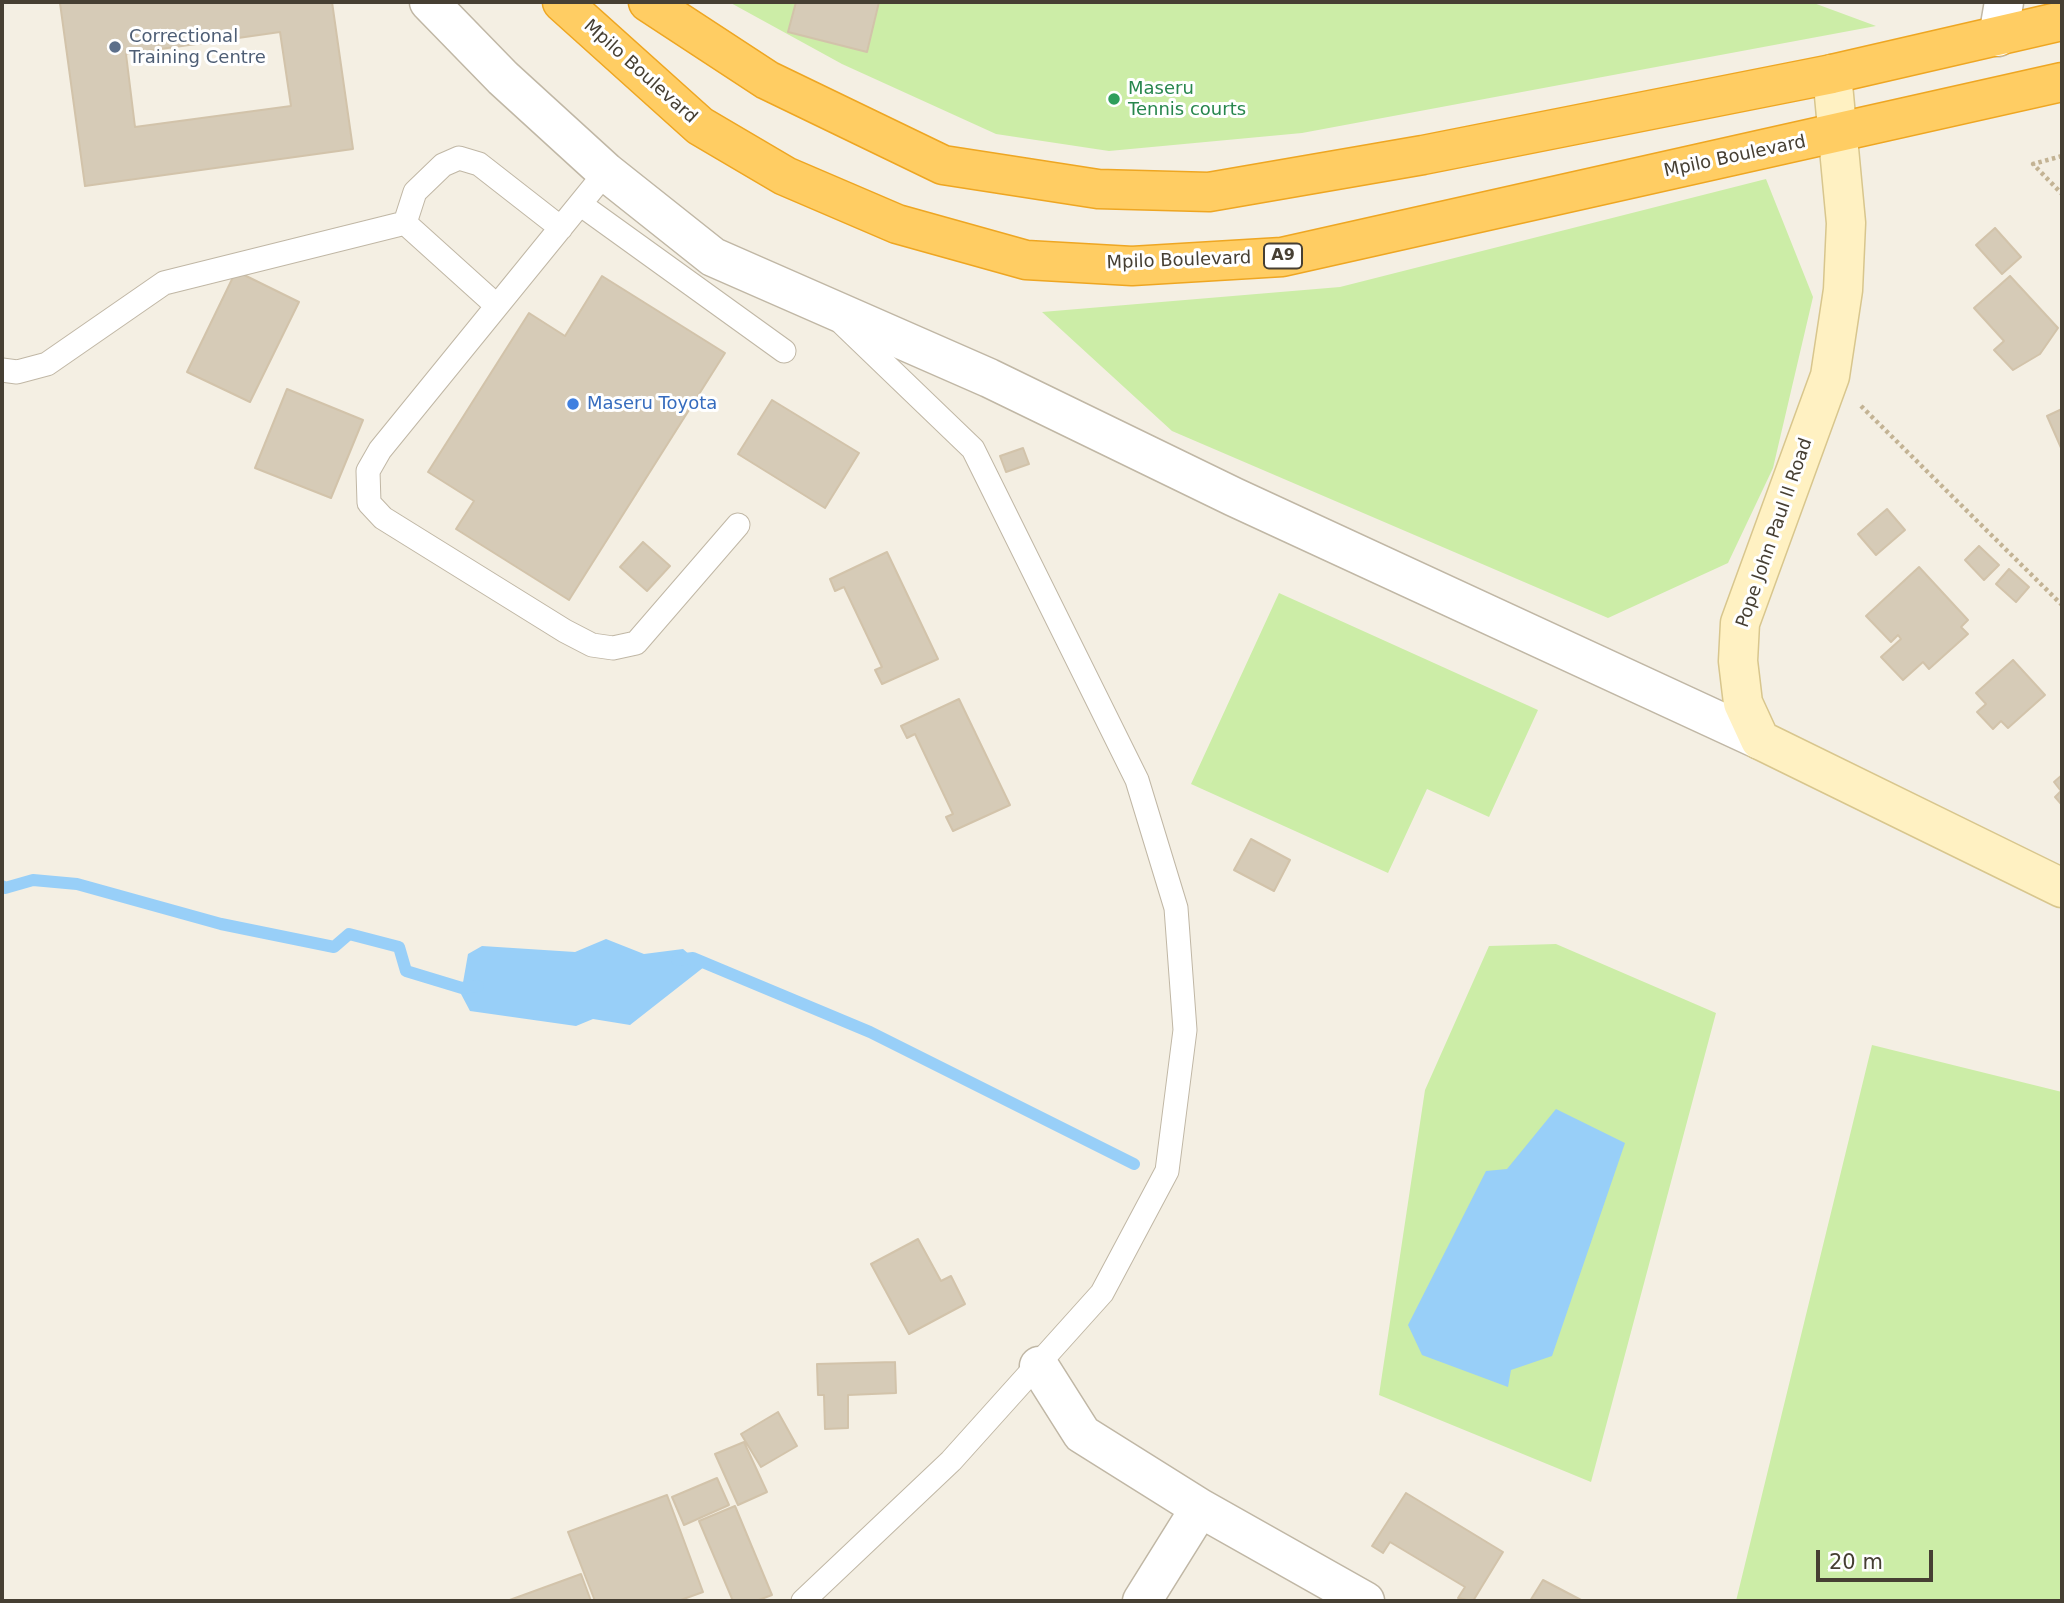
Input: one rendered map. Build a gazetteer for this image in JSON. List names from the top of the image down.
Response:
{
  "streets": {
    "highway": ["Mpilo Boulevard", "A9"],
    "main road": ["Pope John Paul II Road"]
  },
  "crossings": [
    ["Mpilo Boulevard", "Pope John Paul II Road"]
  ],
  "places": ["Correctional Training Centre", "Maseru Tennis courts", "Maseru Toyota"],
  "scale_bar": "20 m"
}
